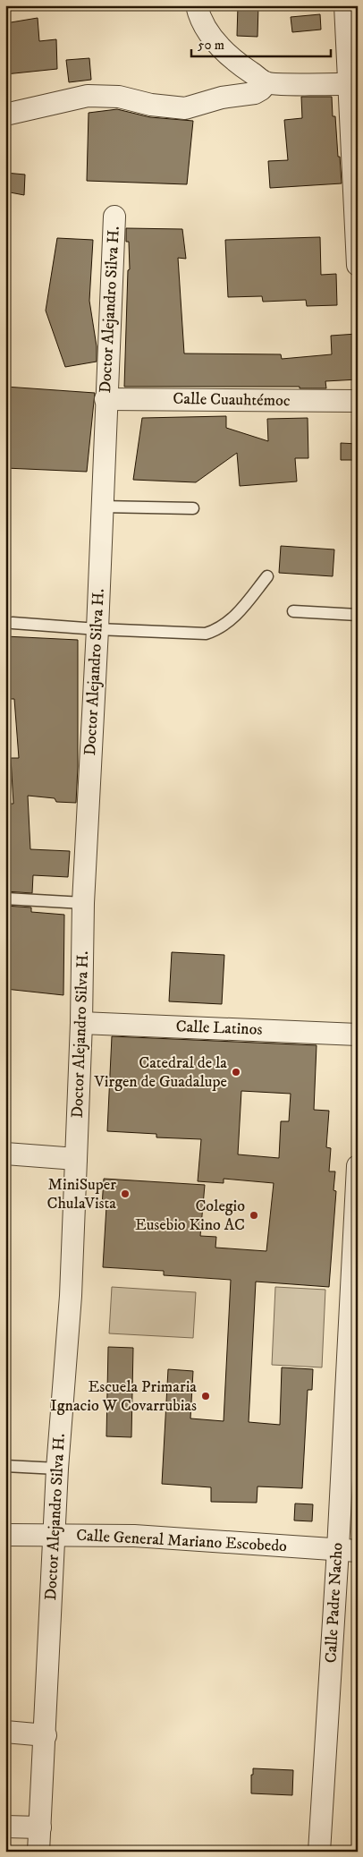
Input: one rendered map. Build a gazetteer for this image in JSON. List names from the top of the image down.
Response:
{
  "streets": {
    "street": [
      "Doctor Alejandro Silva H.",
      "Calle Cuauhtémoc",
      "Calle Latinos",
      "Calle General Mariano Escobedo",
      "Calle Padre Nacho"
    ]
  },
  "crossings": [
    ["Doctor Alejandro Silva H.", "Calle Cuauhtémoc"],
    ["Doctor Alejandro Silva H.", "Calle Latinos"],
    ["Doctor Alejandro Silva H.", "Calle General Mariano Escobedo"],
    ["Calle General Mariano Escobedo", "Calle Padre Nacho"]
  ],
  "places": [
    "Catedral de la Virgen de Guadalupe",
    "MiniSuper ChulaVista",
    "Colegio Eusebio Kino AC",
    "Escuela Primaria Ignacio W Covarrubias"
  ],
  "scale_bar": "50 m"
}
